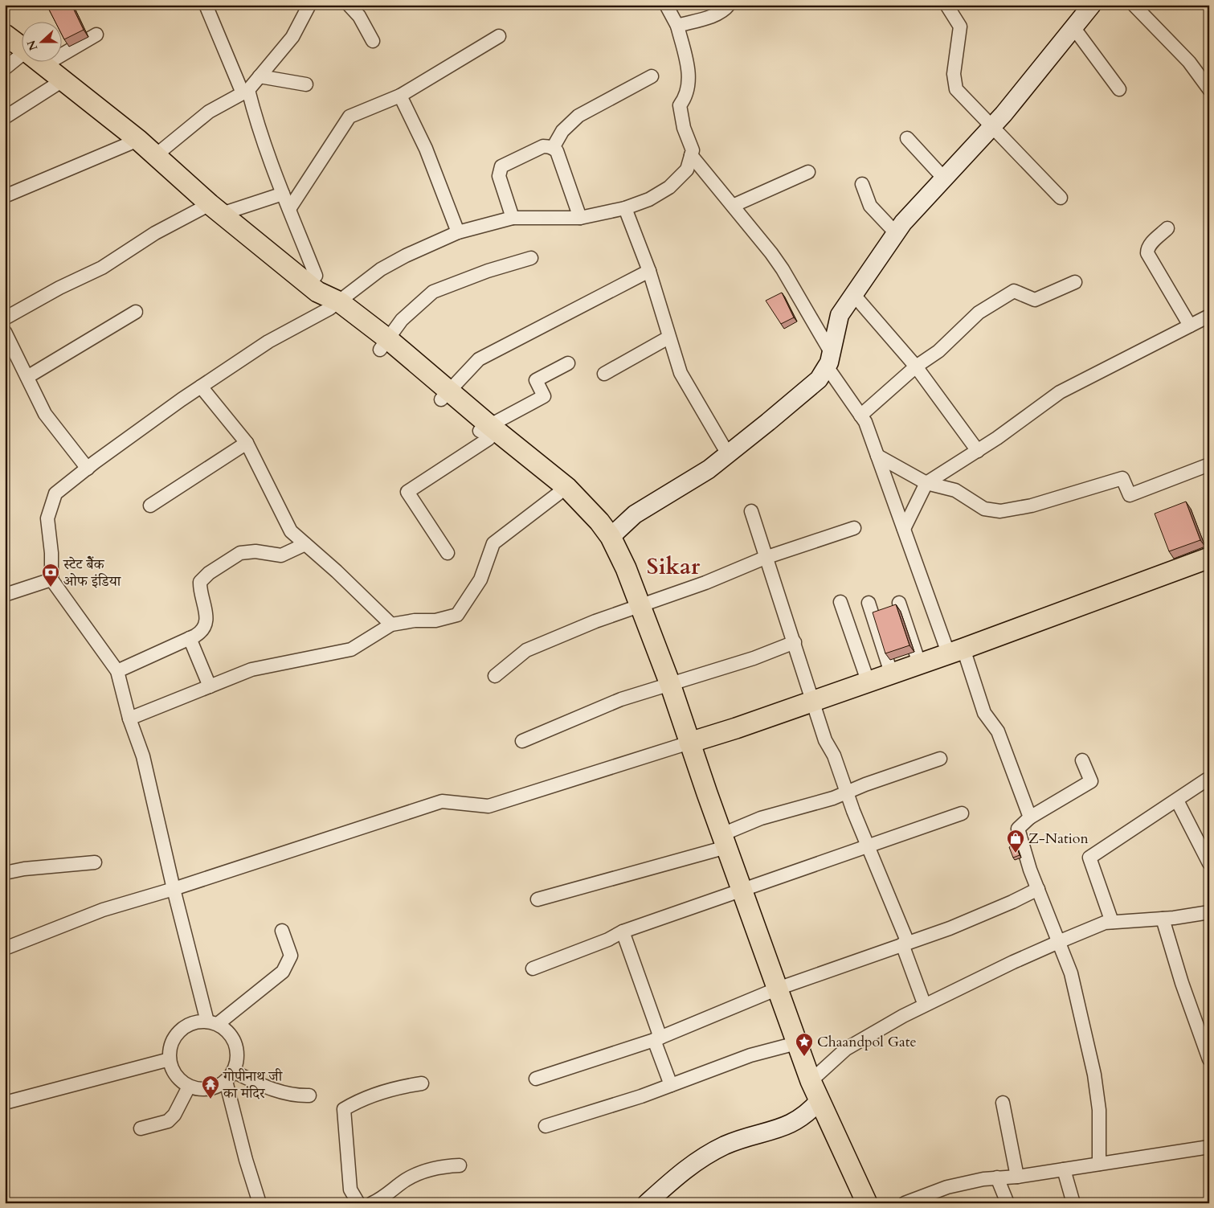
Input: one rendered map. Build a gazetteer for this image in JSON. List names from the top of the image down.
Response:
{
  "districts": ["Sikar"],
  "places": {
    "bank": ["स्टेट बेैंक ओफ इंडिया"],
    "shop": ["Z-Nation"],
    "place": ["Chaandpol Gate"],
    "temple": ["गोपीनाथ जी का मंदिर"]
  },
  "north": "left"
}
